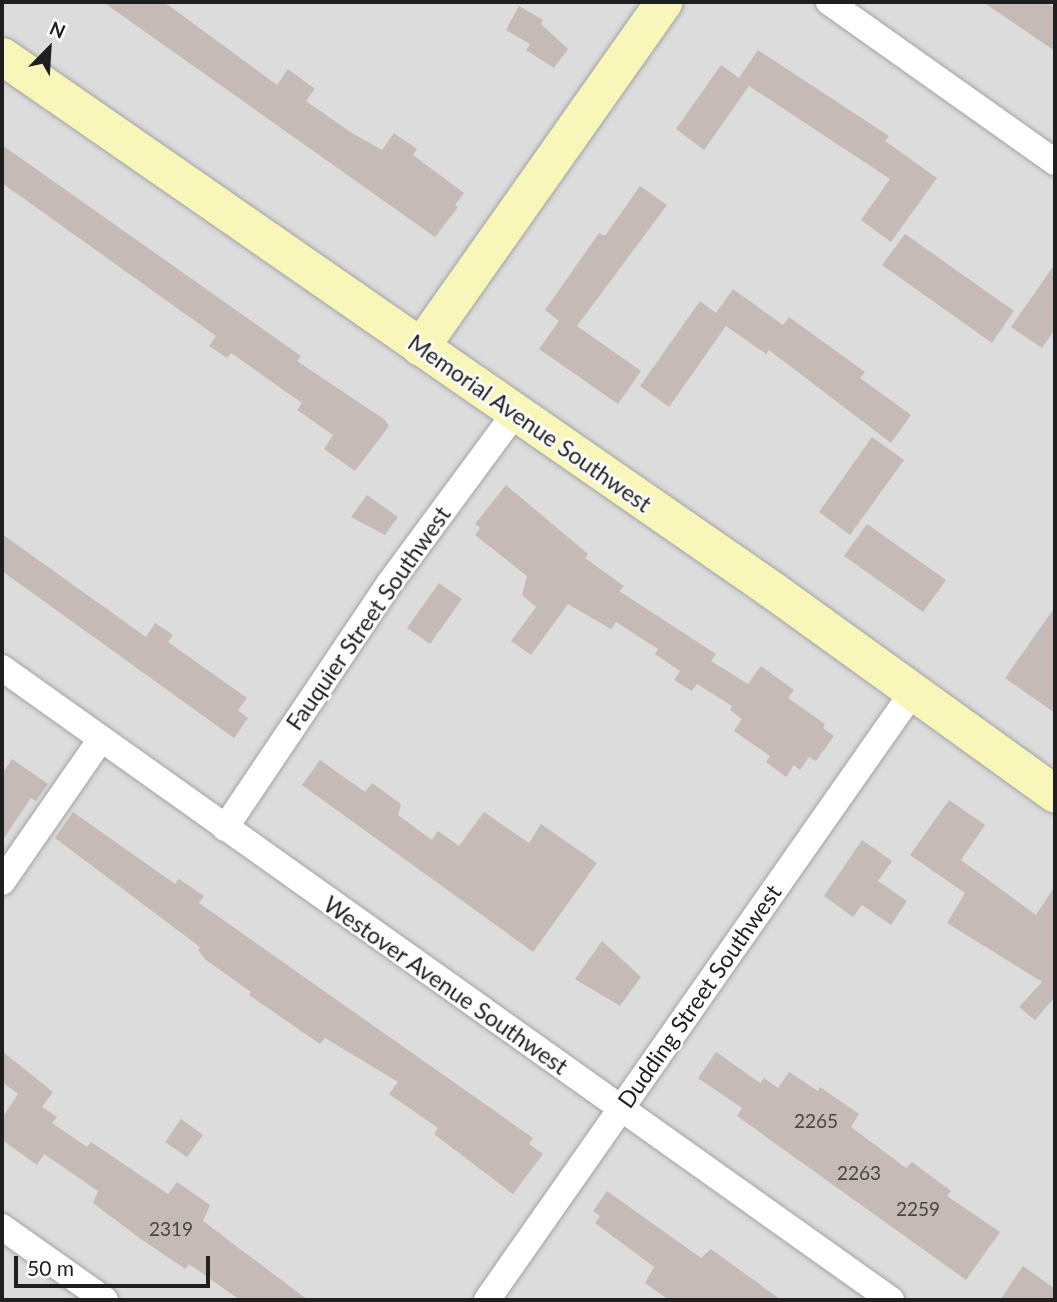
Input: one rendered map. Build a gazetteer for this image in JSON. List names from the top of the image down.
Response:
{
  "streets": {
    "street": [
      "Memorial Avenue Southwest",
      "Fauquier Street Southwest",
      "Westover Avenue Southwest",
      "Dudding Street Southwest"
    ]
  },
  "crossings": [
    ["Memorial Avenue Southwest", "Fauquier Street Southwest"],
    ["Memorial Avenue Southwest", "Dudding Street Southwest"],
    ["Fauquier Street Southwest", "Westover Avenue Southwest"],
    ["Westover Avenue Southwest", "Dudding Street Southwest"]
  ],
  "house_numbers": [
    "2265",
    "2263",
    "2259",
    "2319"
  ],
  "scale_bar": "50 m",
  "north": "top right"
}
